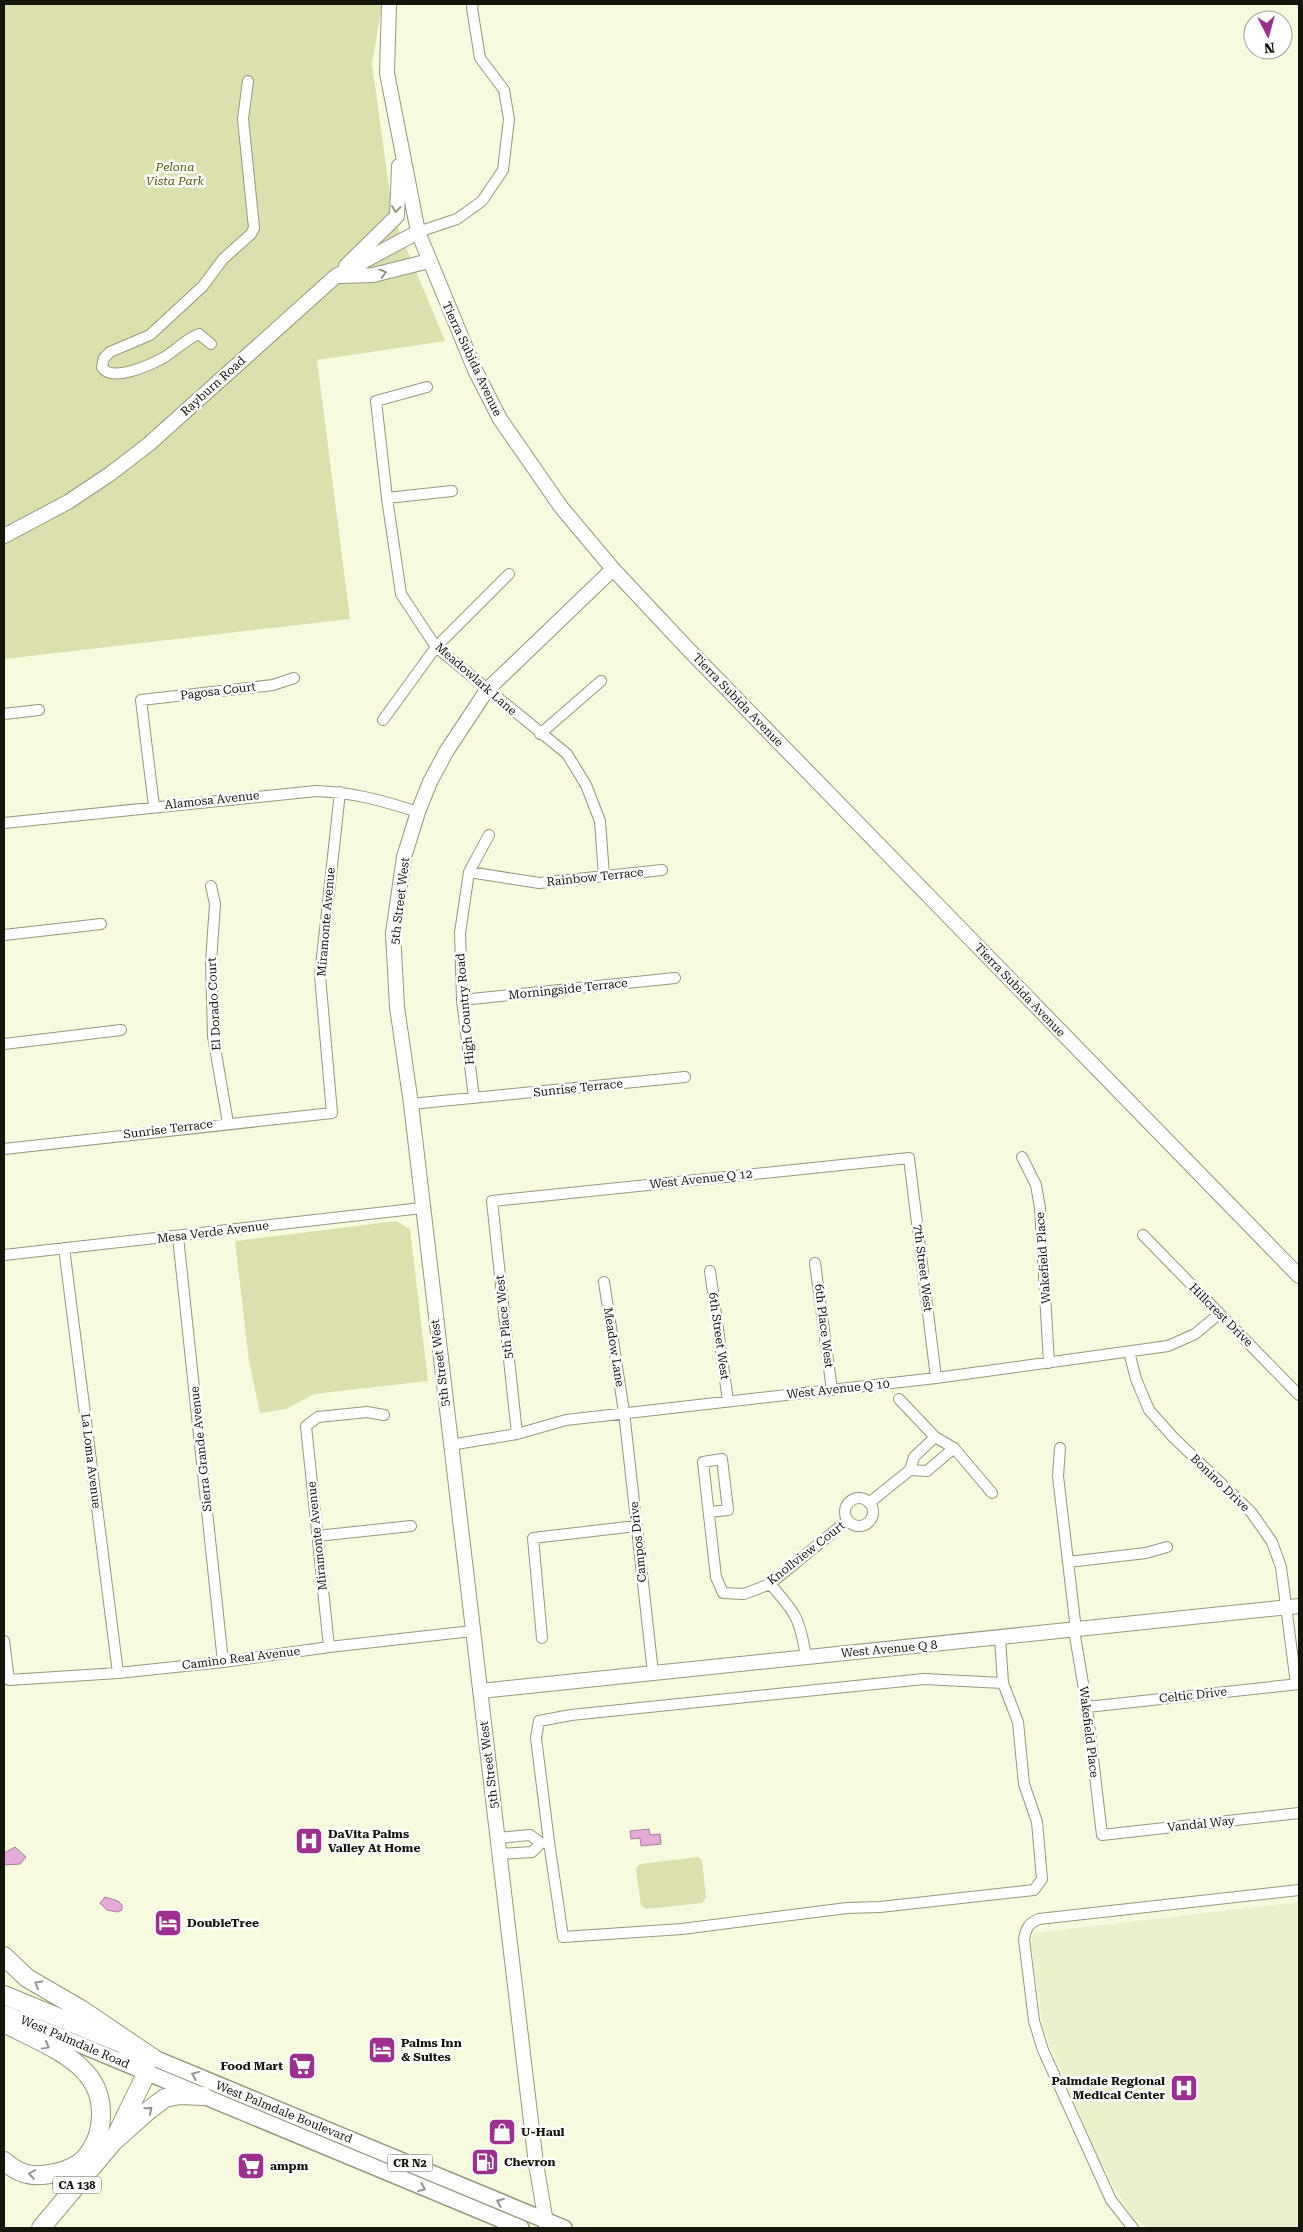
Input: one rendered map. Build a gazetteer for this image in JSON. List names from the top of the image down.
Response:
{
  "streets": {
    "highway": ["CA 138"],
    "main road": ["West Palmdale Road", "West Palmdale Boulevard", "CR N2"],
    "street": [
      "Tierra Subida Avenue",
      "Rayburn Road",
      "Meadowlark Lane",
      "Pagosa Court",
      "Alamosa Avenue",
      "Rainbow Terrace",
      "5th Street West",
      "Miramonte Avenue",
      "Morningside Terrace",
      "El Dorado Court",
      "High Country Road",
      "Sunrise Terrace",
      "West Avenue Q 12",
      "Mesa Verde Avenue",
      "Wakefield Place",
      "7th Street West",
      "Hillcrest Drive",
      "5th Place West",
      "6th Place West",
      "6th Street West",
      "Meadow Lane",
      "West Avenue Q 10",
      "Sierra Grande Avenue",
      "La Loma Avenue",
      "Bonino Drive",
      "Campos Drive",
      "Knollview Court",
      "West Avenue Q 8",
      "Camino Real Avenue",
      "Celtic Drive",
      "Vandal Way"
    ]
  },
  "crossings": [
    ["Tierra Subida Avenue", "Rayburn Road"],
    ["Tierra Subida Avenue", "5th Street West"],
    ["Meadowlark Lane", "Rainbow Terrace"],
    ["Meadowlark Lane", "5th Street West"],
    ["Pagosa Court", "Alamosa Avenue"],
    ["Alamosa Avenue", "5th Street West"],
    ["Alamosa Avenue", "Miramonte Avenue"],
    ["Rainbow Terrace", "High Country Road"],
    ["5th Street West", "Sunrise Terrace"],
    ["5th Street West", "Mesa Verde Avenue"],
    ["5th Street West", "West Avenue Q 10"],
    ["5th Street West", "West Avenue Q 8"],
    ["5th Street West", "Camino Real Avenue"],
    ["5th Street West", "West Palmdale Boulevard"],
    ["Miramonte Avenue", "Sunrise Terrace"],
    ["Miramonte Avenue", "Camino Real Avenue"],
    ["Morningside Terrace", "High Country Road"],
    ["El Dorado Court", "Sunrise Terrace"],
    ["High Country Road", "Sunrise Terrace"],
    ["West Avenue Q 12", "7th Street West"],
    ["West Avenue Q 12", "5th Place West"],
    ["Mesa Verde Avenue", "Sierra Grande Avenue"],
    ["Mesa Verde Avenue", "La Loma Avenue"],
    ["Wakefield Place", "West Avenue Q 10"],
    ["Wakefield Place", "West Avenue Q 8"],
    ["Wakefield Place", "Celtic Drive"],
    ["Wakefield Place", "Vandal Way"],
    ["7th Street West", "West Avenue Q 10"],
    ["Hillcrest Drive", "West Avenue Q 10"],
    ["5th Place West", "West Avenue Q 10"],
    ["6th Place West", "West Avenue Q 10"],
    ["6th Street West", "West Avenue Q 10"],
    ["Meadow Lane", "West Avenue Q 10"],
    ["Meadow Lane", "Campos Drive"],
    ["West Avenue Q 10", "Bonino Drive"],
    ["West Avenue Q 10", "Campos Drive"],
    ["Sierra Grande Avenue", "Camino Real Avenue"],
    ["La Loma Avenue", "Camino Real Avenue"],
    ["Bonino Drive", "West Avenue Q 8"],
    ["Bonino Drive", "Celtic Drive"],
    ["Campos Drive", "West Avenue Q 8"],
    ["West Palmdale Road", "West Palmdale Boulevard"],
    ["West Palmdale Road", "CA 138"],
    ["West Palmdale Boulevard", "CA 138"]
  ],
  "parks": ["Pelona Vista Park"],
  "places": {
    "hospital": ["DaVita Palms Valley At Home", "Palmdale Regional Medical Center"],
    "hotel": ["DoubleTree", "Palms Inn & Suites"],
    "supermarket": ["Food Mart", "ampm"],
    "shop": ["U-Haul"],
    "fuel station": ["Chevron"]
  },
  "north": "bottom"
}
